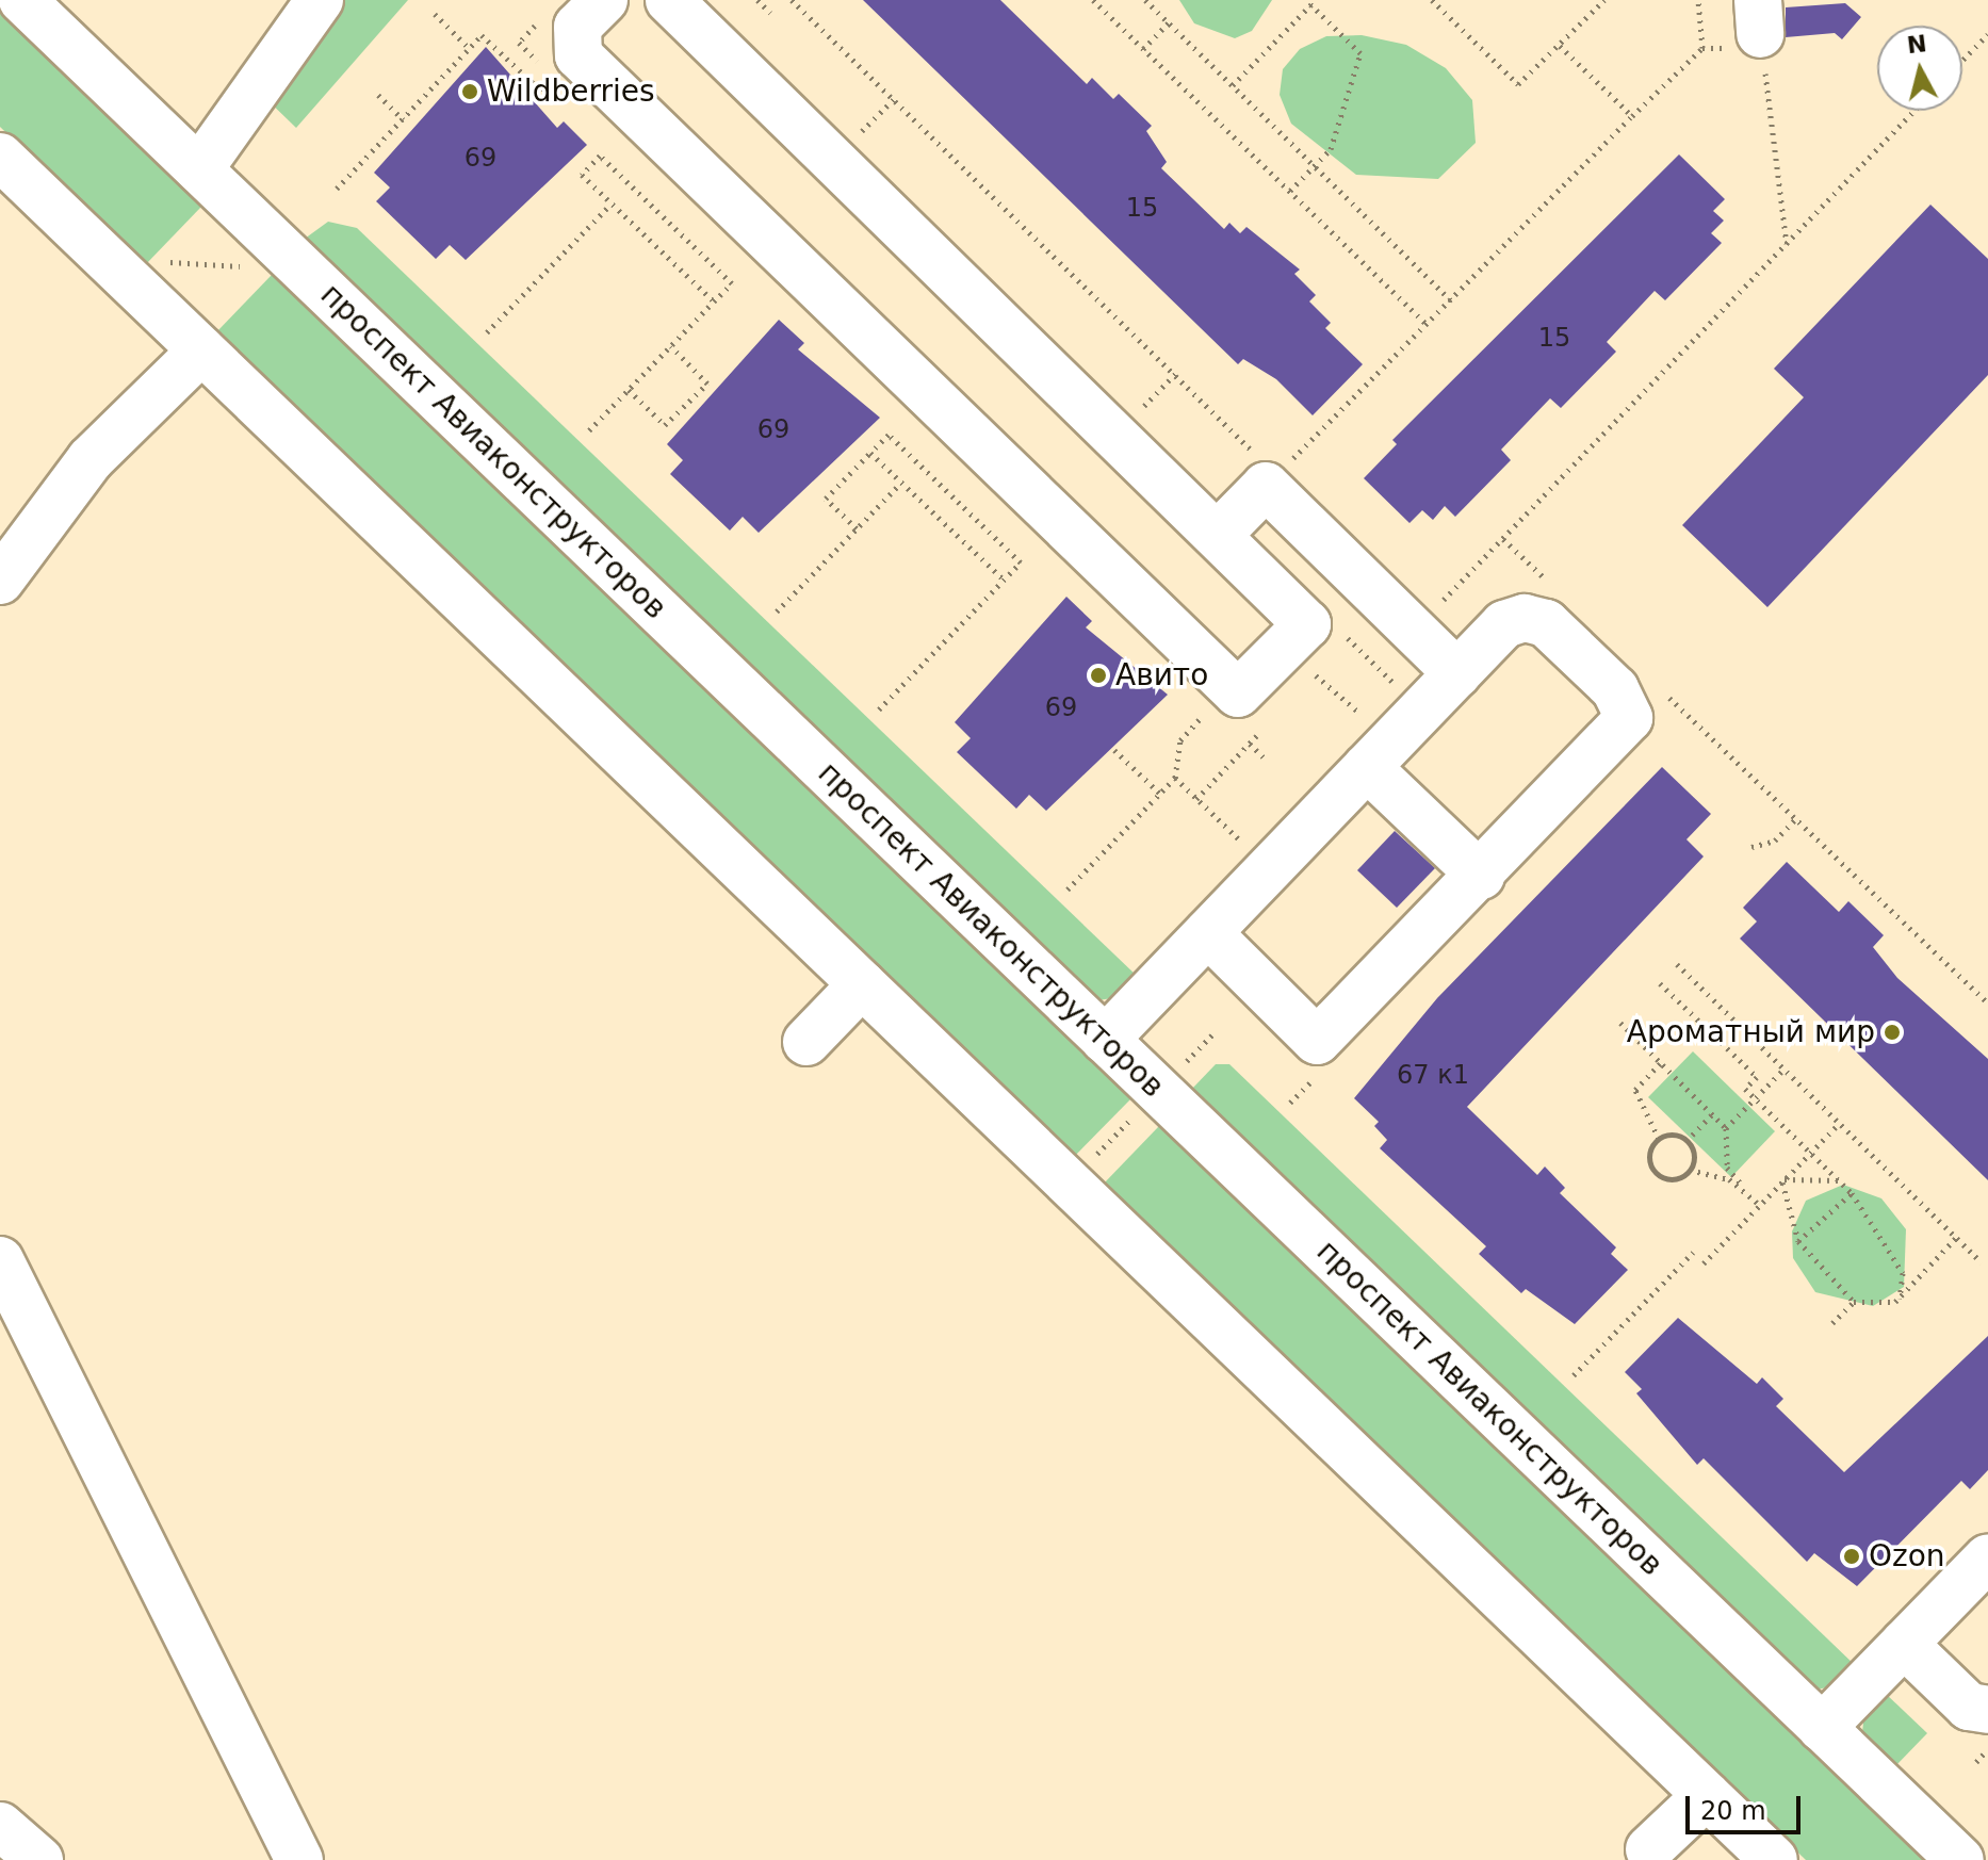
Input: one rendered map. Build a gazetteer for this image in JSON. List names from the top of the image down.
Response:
{
  "streets": {
    "street": ["проспект Авиаконструкторов"]
  },
  "places": [
    "Wildberries",
    "Авито",
    "Ароматный мир",
    "Ozon"
  ],
  "house_numbers": [
    "69",
    "15",
    "15",
    "69",
    "69",
    "67 к1"
  ],
  "scale_bar": "20 m",
  "north": "top"
}
